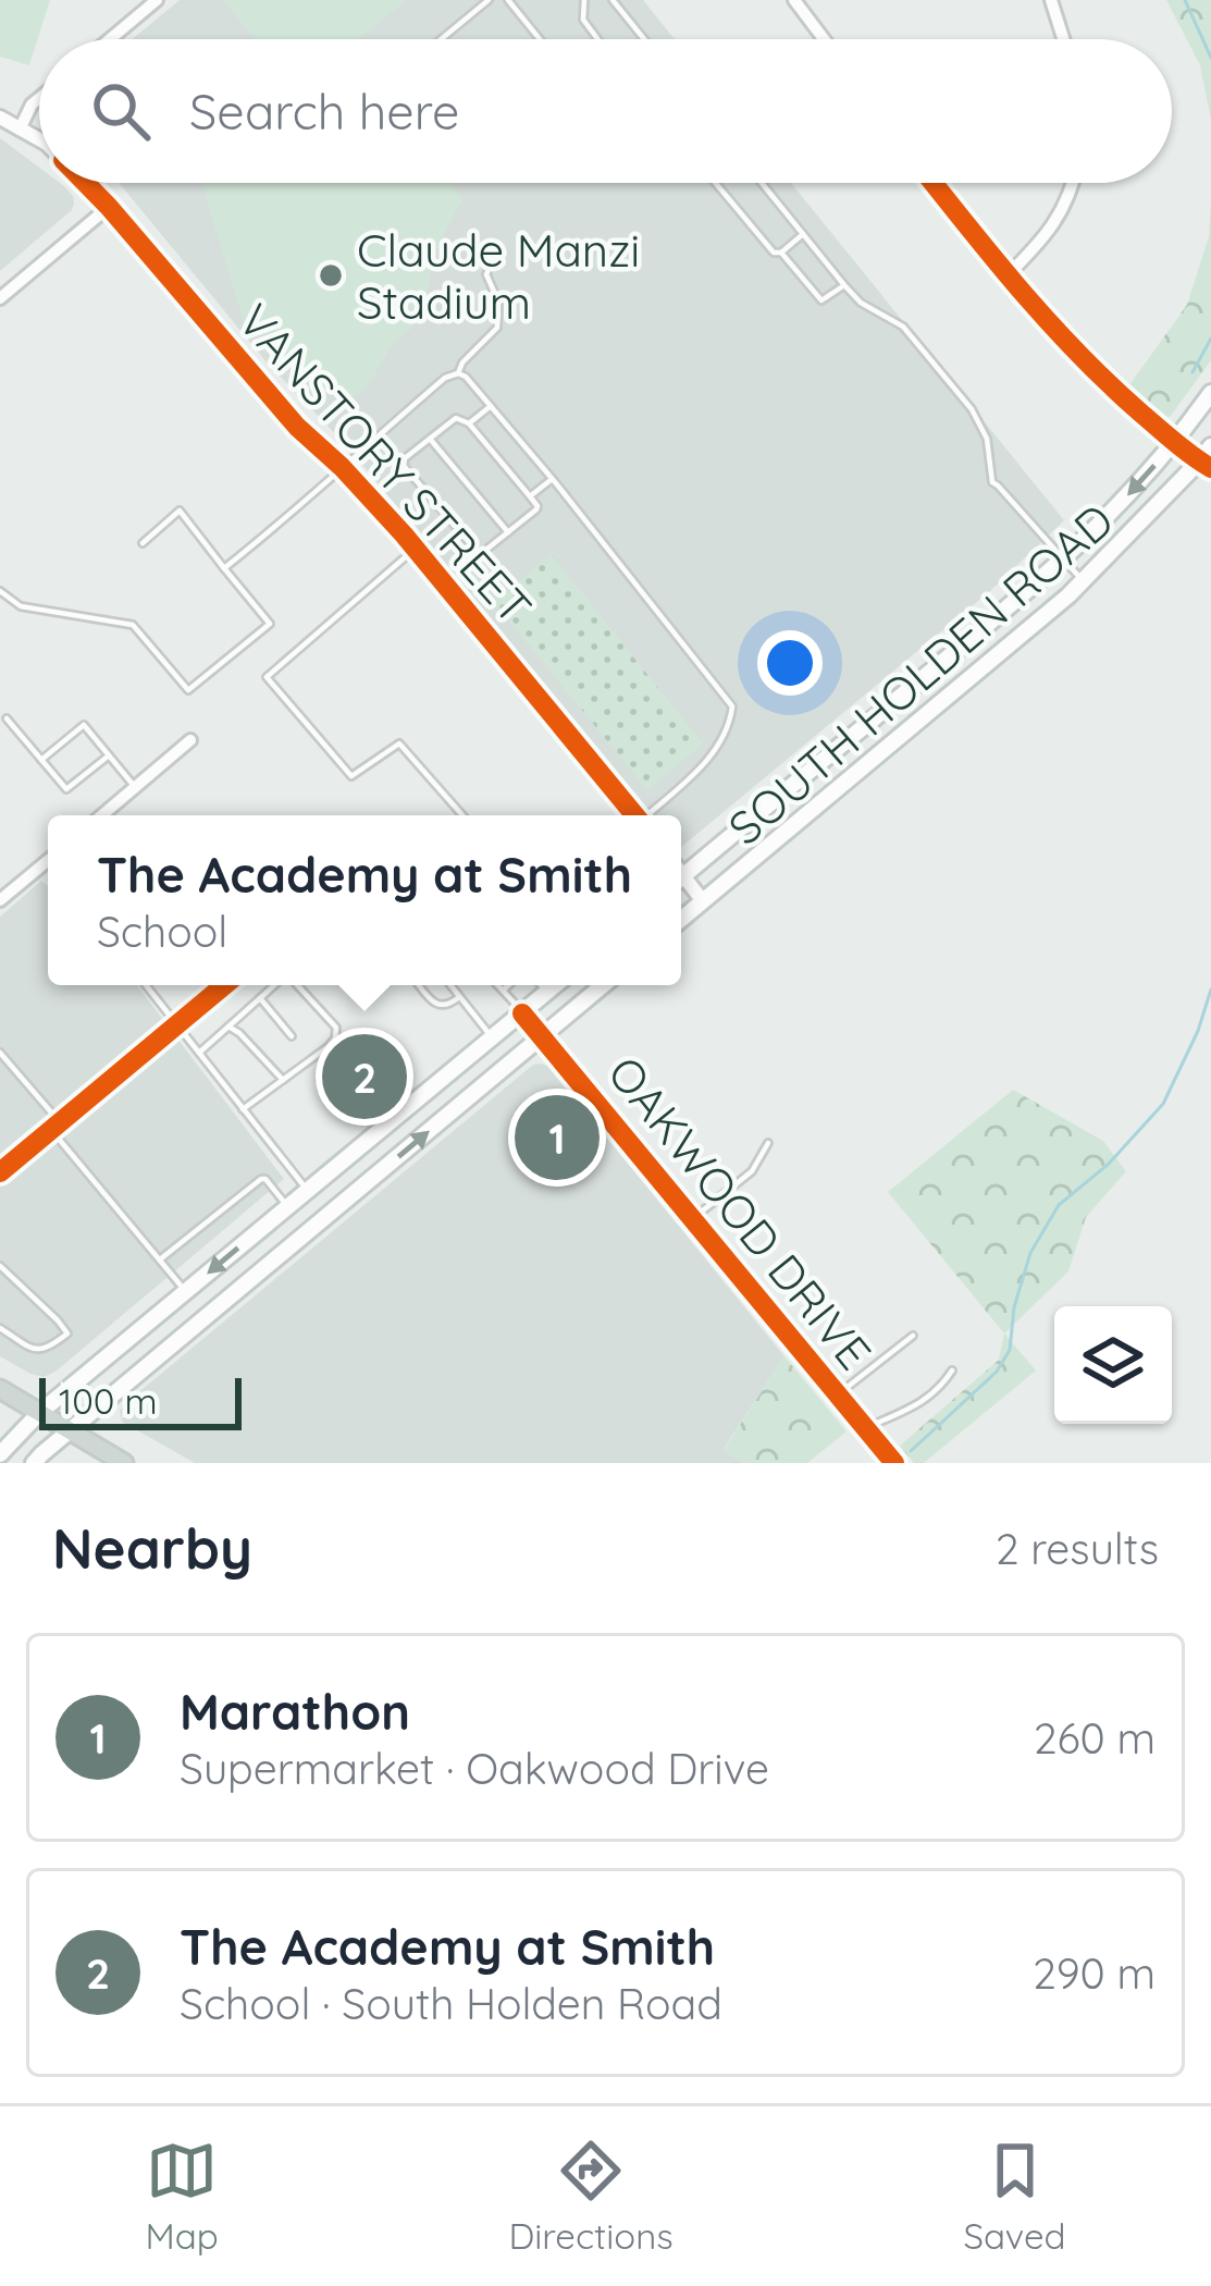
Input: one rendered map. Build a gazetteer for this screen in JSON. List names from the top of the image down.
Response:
{
  "streets": {
    "main road": ["SOUTH HOLDEN ROAD"],
    "street": ["VANSTORY STREET", "OAKWOOD DRIVE"]
  },
  "places": ["Claude Manzi Stadium"],
  "scale_bar": "100 m",
  "page": {
    "search": "Search here",
    "popup": ["The Academy at Smith", "School"],
    "pins": ["2", "1"],
    "scale": "100 m",
    "heading": ["Nearby", "2 results"],
    "list": [
      {
        "mark": "1",
        "name": "Marathon",
        "note": "Supermarket · Oakwood Drive",
        "value": "260 m"
      },
      {
        "mark": "2",
        "name": "The Academy at Smith",
        "note": "School · South Holden Road",
        "value": "290 m"
      }
    ],
    "nav": ["Map", "Directions", "Saved"]
  }
}
